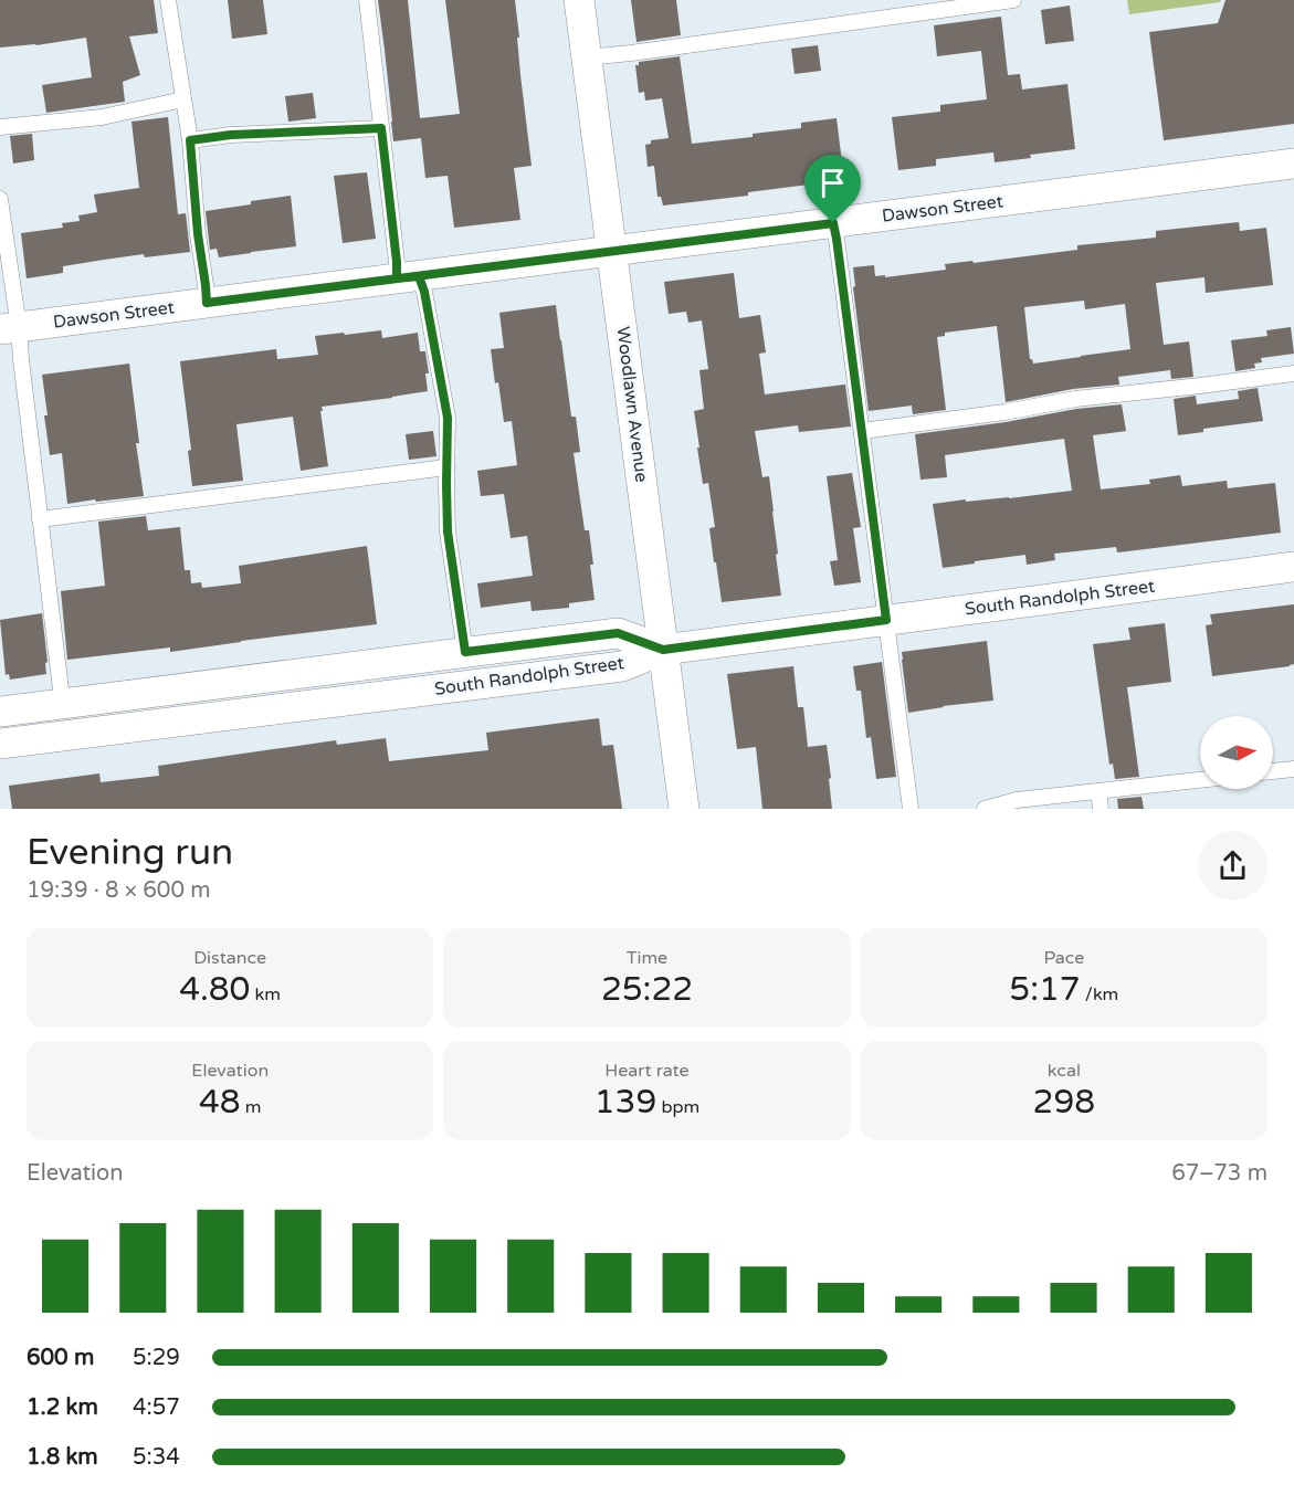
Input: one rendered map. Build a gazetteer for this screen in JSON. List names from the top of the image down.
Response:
{
  "streets": {
    "street": ["Dawson Street", "Woodlawn Avenue", "South Randolph Street"]
  },
  "crossings": [
    ["Dawson Street", "Woodlawn Avenue"],
    ["Woodlawn Avenue", "South Randolph Street"]
  ],
  "north": "right",
  "page": {
    "heading": ["Evening run", "19:39 · 8 × 600 m"],
    "stats": [
      ["Distance", "4.80 km"],
      ["Time", "25:22"],
      ["Pace", "5:17 /km"],
      ["Elevation", "48 m"],
      ["Heart rate", "139 bpm"],
      ["kcal", "298"]
    ],
    "chart": ["Elevation", "67–73 m"],
    "list": [
      {
        "name": "600 m",
        "note": "5:29"
      },
      {
        "name": "1.2 km",
        "note": "4:57"
      },
      {
        "name": "1.8 km",
        "note": "5:34"
      }
    ]
  }
}
